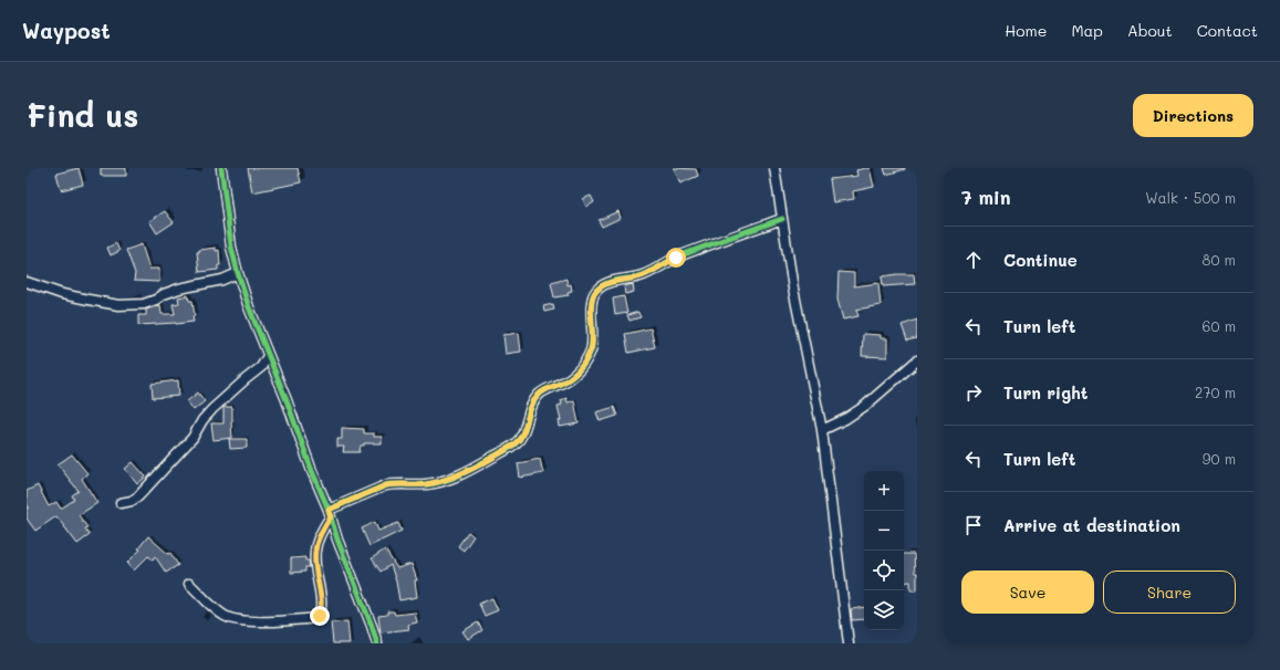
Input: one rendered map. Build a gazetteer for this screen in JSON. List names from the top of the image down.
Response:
{
  "page": {
    "header": "Waypost",
    "nav": [
      "Home",
      "Map",
      "About",
      "Contact"
    ],
    "buttons": [
      "Directions",
      ["Save", "Share"]
    ],
    "title": "Find us",
    "heading": ["7 min", "Walk · 500 m"],
    "list": [
      ["Continue", "80 m"],
      ["Turn left", "60 m"],
      ["Turn right", "270 m"],
      ["Turn left", "90 m"],
      "Arrive at destination"
    ],
    "map_buttons": ["+", "−"]
  }
}
